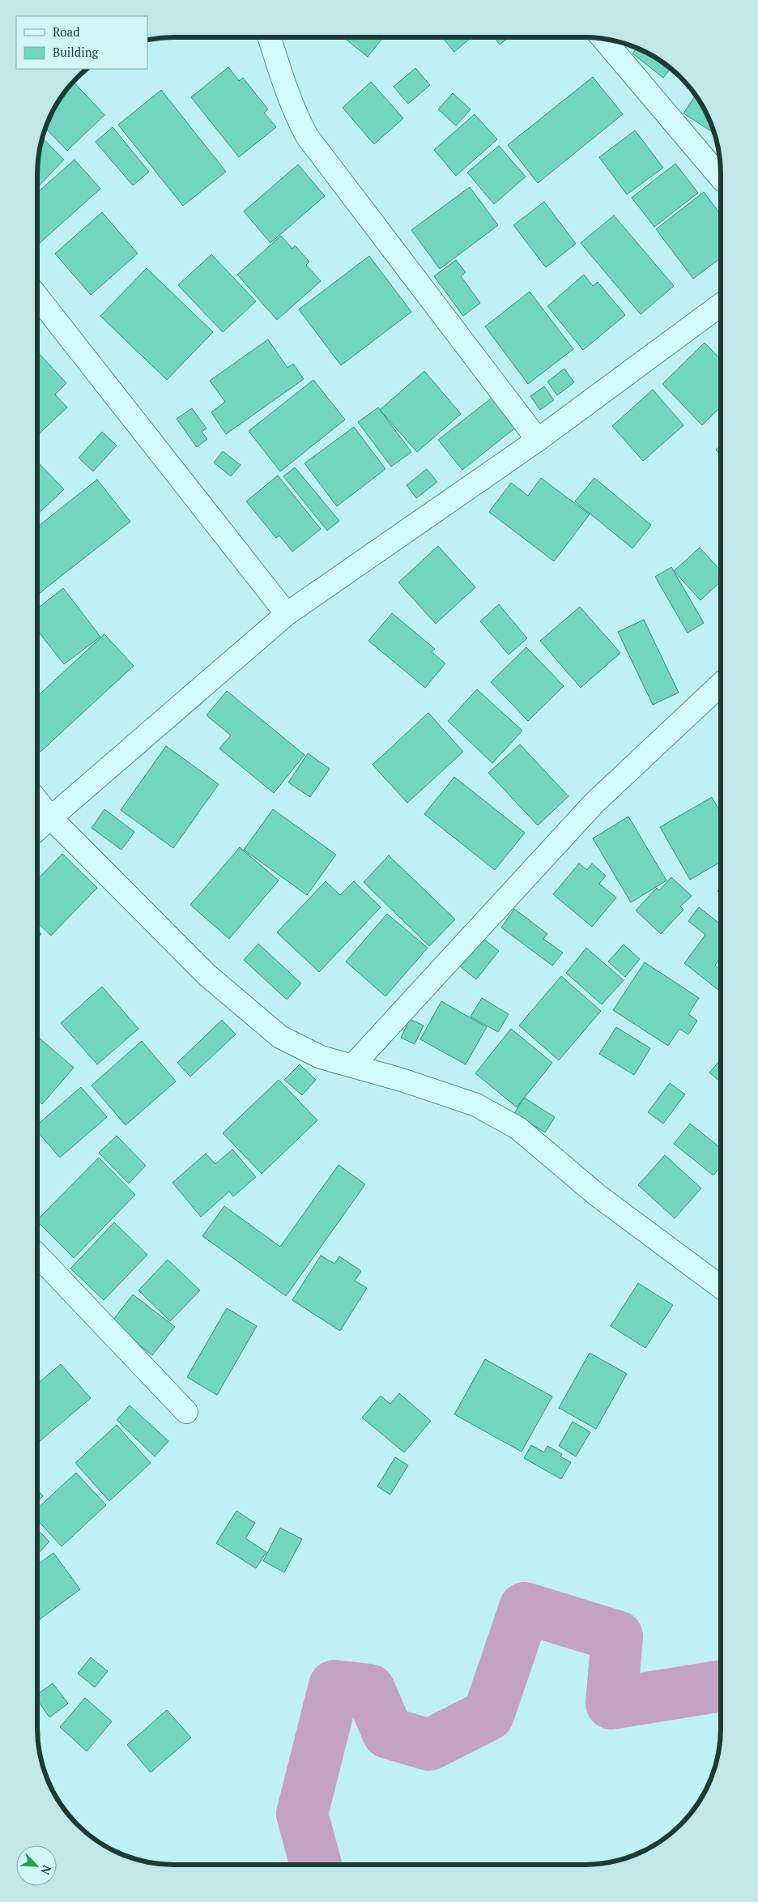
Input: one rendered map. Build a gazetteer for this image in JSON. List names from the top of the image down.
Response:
{
  "legend": ["Road", "Building"],
  "north": "bottom right"
}
